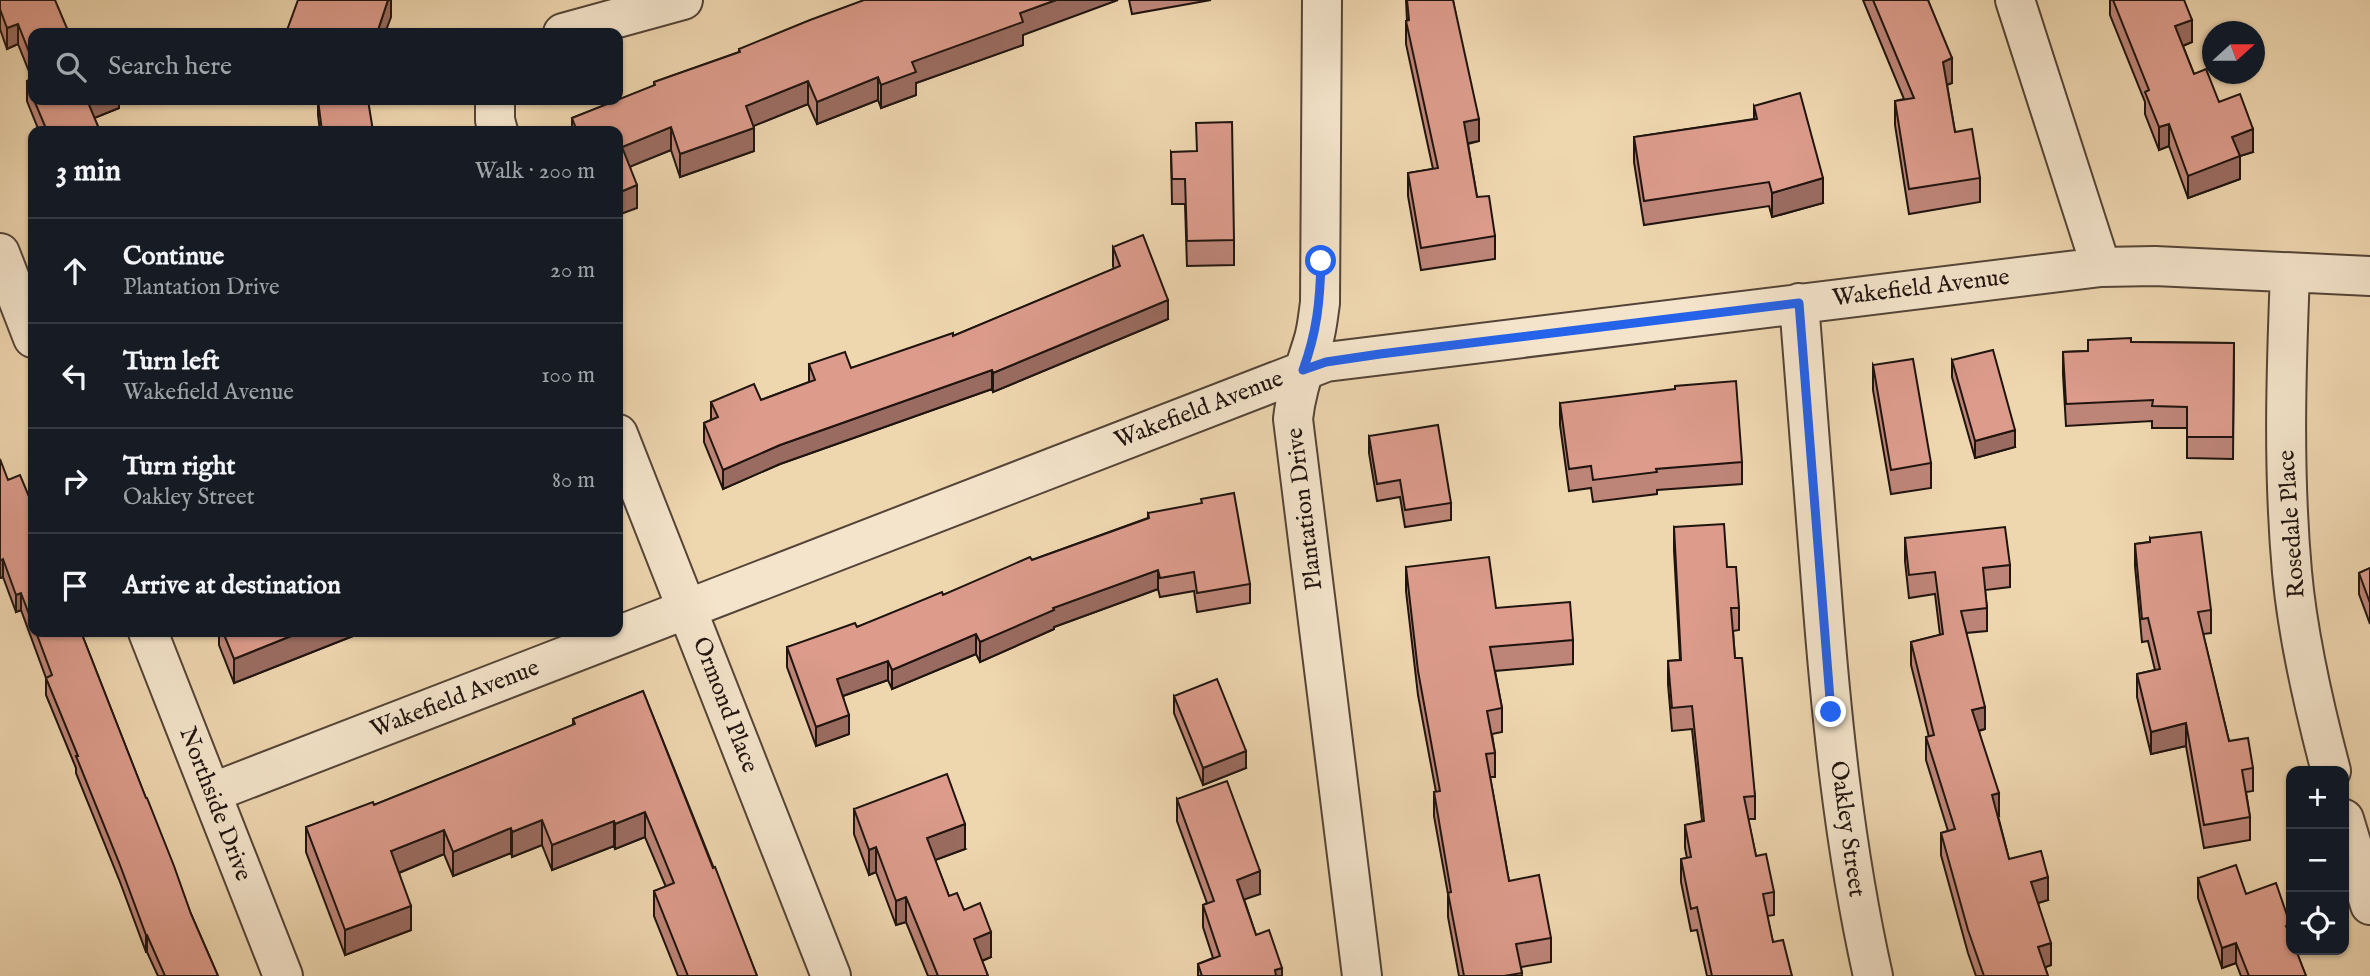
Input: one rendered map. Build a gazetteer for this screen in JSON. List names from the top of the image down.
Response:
{
  "streets": {
    "street": [
      "Wakefield Avenue",
      "Plantation Drive",
      "Rosedale Place",
      "Ormond Place",
      "Northside Drive",
      "Oakley Street"
    ]
  },
  "crossings": [
    ["Wakefield Avenue", "Plantation Drive"],
    ["Wakefield Avenue", "Rosedale Place"],
    ["Wakefield Avenue", "Ormond Place"],
    ["Wakefield Avenue", "Northside Drive"],
    ["Wakefield Avenue", "Oakley Street"]
  ],
  "north": "right",
  "page": {
    "search": "Search here",
    "heading": ["3 min", "Walk · 200 m"],
    "list": [
      ["Continue", "Plantation Drive", "20 m"],
      ["Turn left", "Wakefield Avenue", "100 m"],
      ["Turn right", "Oakley Street", "80 m"],
      "Arrive at destination"
    ],
    "map_buttons": ["+", "−"]
  }
}
